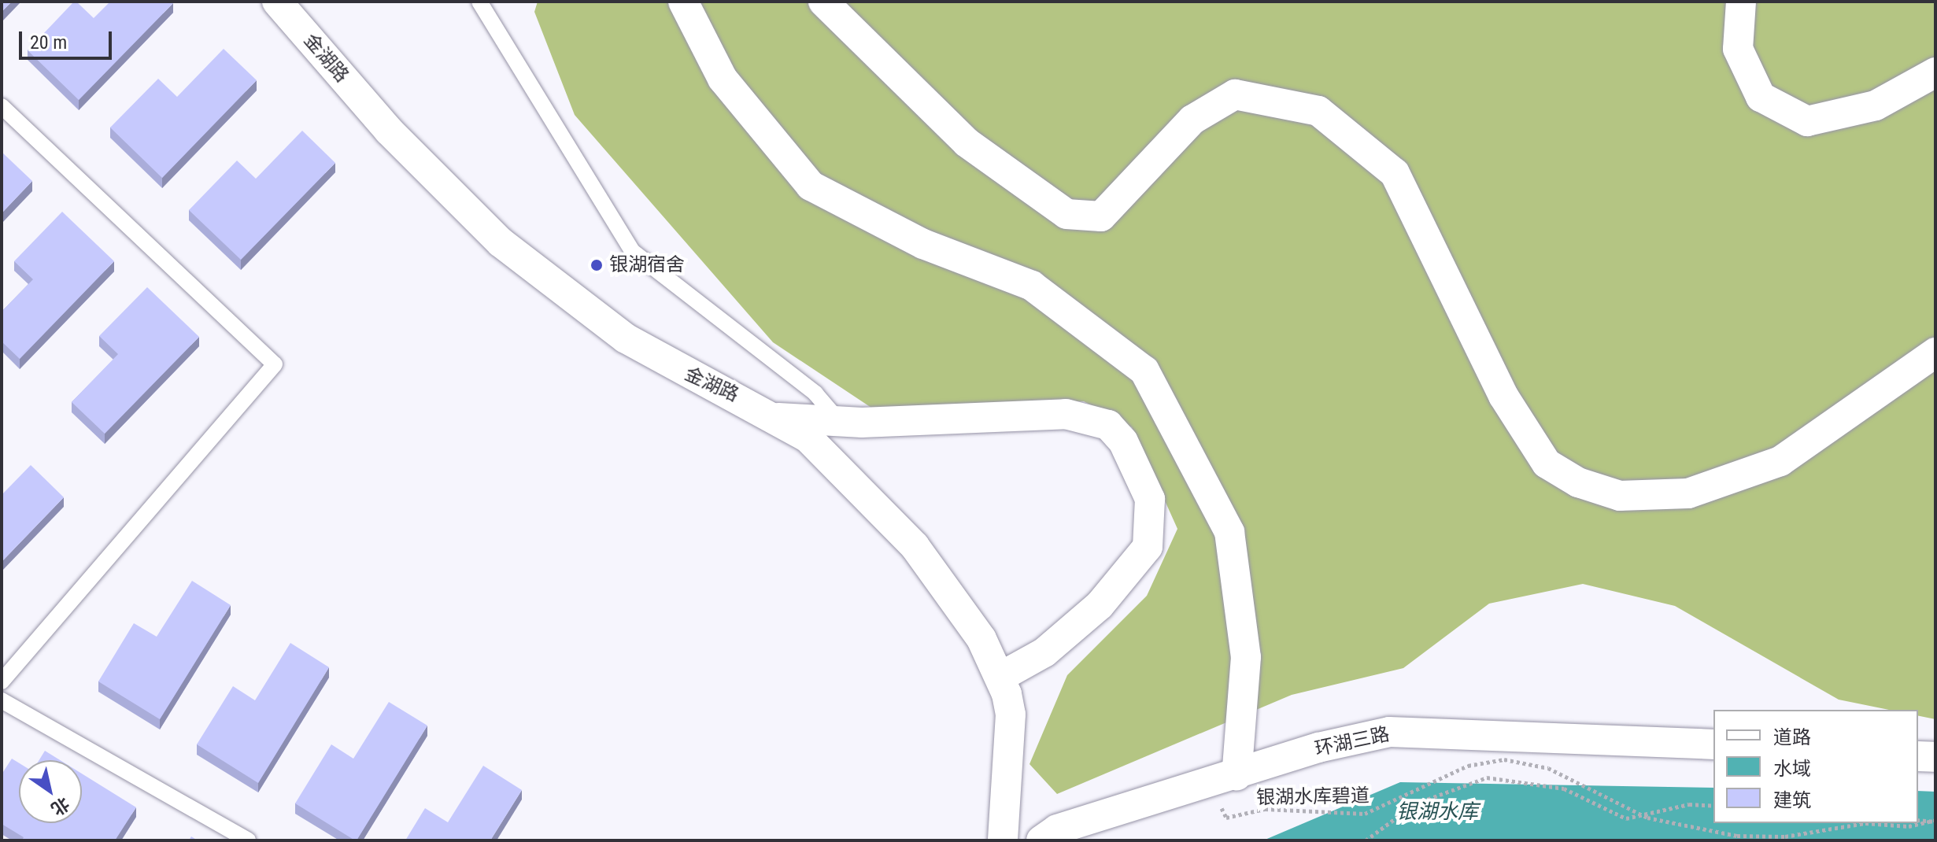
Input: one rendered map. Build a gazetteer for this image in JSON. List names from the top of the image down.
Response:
{
  "streets": {
    "street": ["金湖路", "环湖三路"],
    "path": ["银湖水库碧道"]
  },
  "water": ["银湖水库"],
  "places": ["银湖宿舍"],
  "legend": ["道路", "水域", "建筑"],
  "scale_bar": "20 m",
  "north": "bottom right"
}
